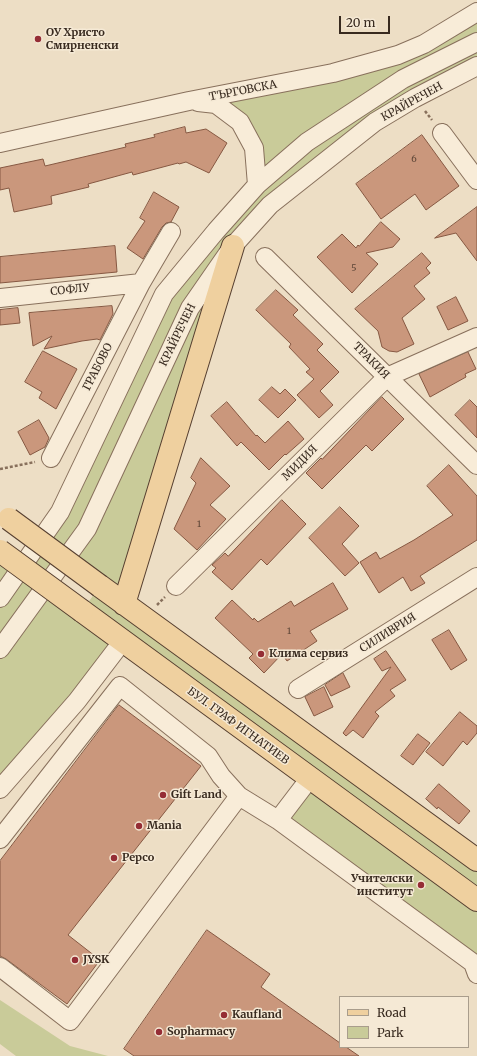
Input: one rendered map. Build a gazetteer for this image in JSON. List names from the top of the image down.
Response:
{
  "streets": {
    "main road": ["БУЛ. ГРАФ ИГНАТИЕВ"],
    "street": [
      "ТЪРГОВСКА",
      "КРАЙРЕЧЕН",
      "СОФЛУ",
      "ТРАКИЯ",
      "ГРАБОВО",
      "МИДИЯ",
      "СИЛИВРИЯ"
    ]
  },
  "crossings": [
    ["СОФЛУ", "ГРАБОВО"],
    ["ТРАКИЯ", "МИДИЯ"]
  ],
  "places": [
    "ОУ Христо Смирненски",
    "Клима сервиз",
    "Gift Land",
    "Mania",
    "Pepco",
    "Учителски институт",
    "JYSK",
    "Kaufland",
    "Sopharmacy"
  ],
  "house_numbers": [
    "6",
    "5",
    "1",
    "1"
  ],
  "legend": ["Road", "Park"],
  "scale_bar": "20 m"
}
